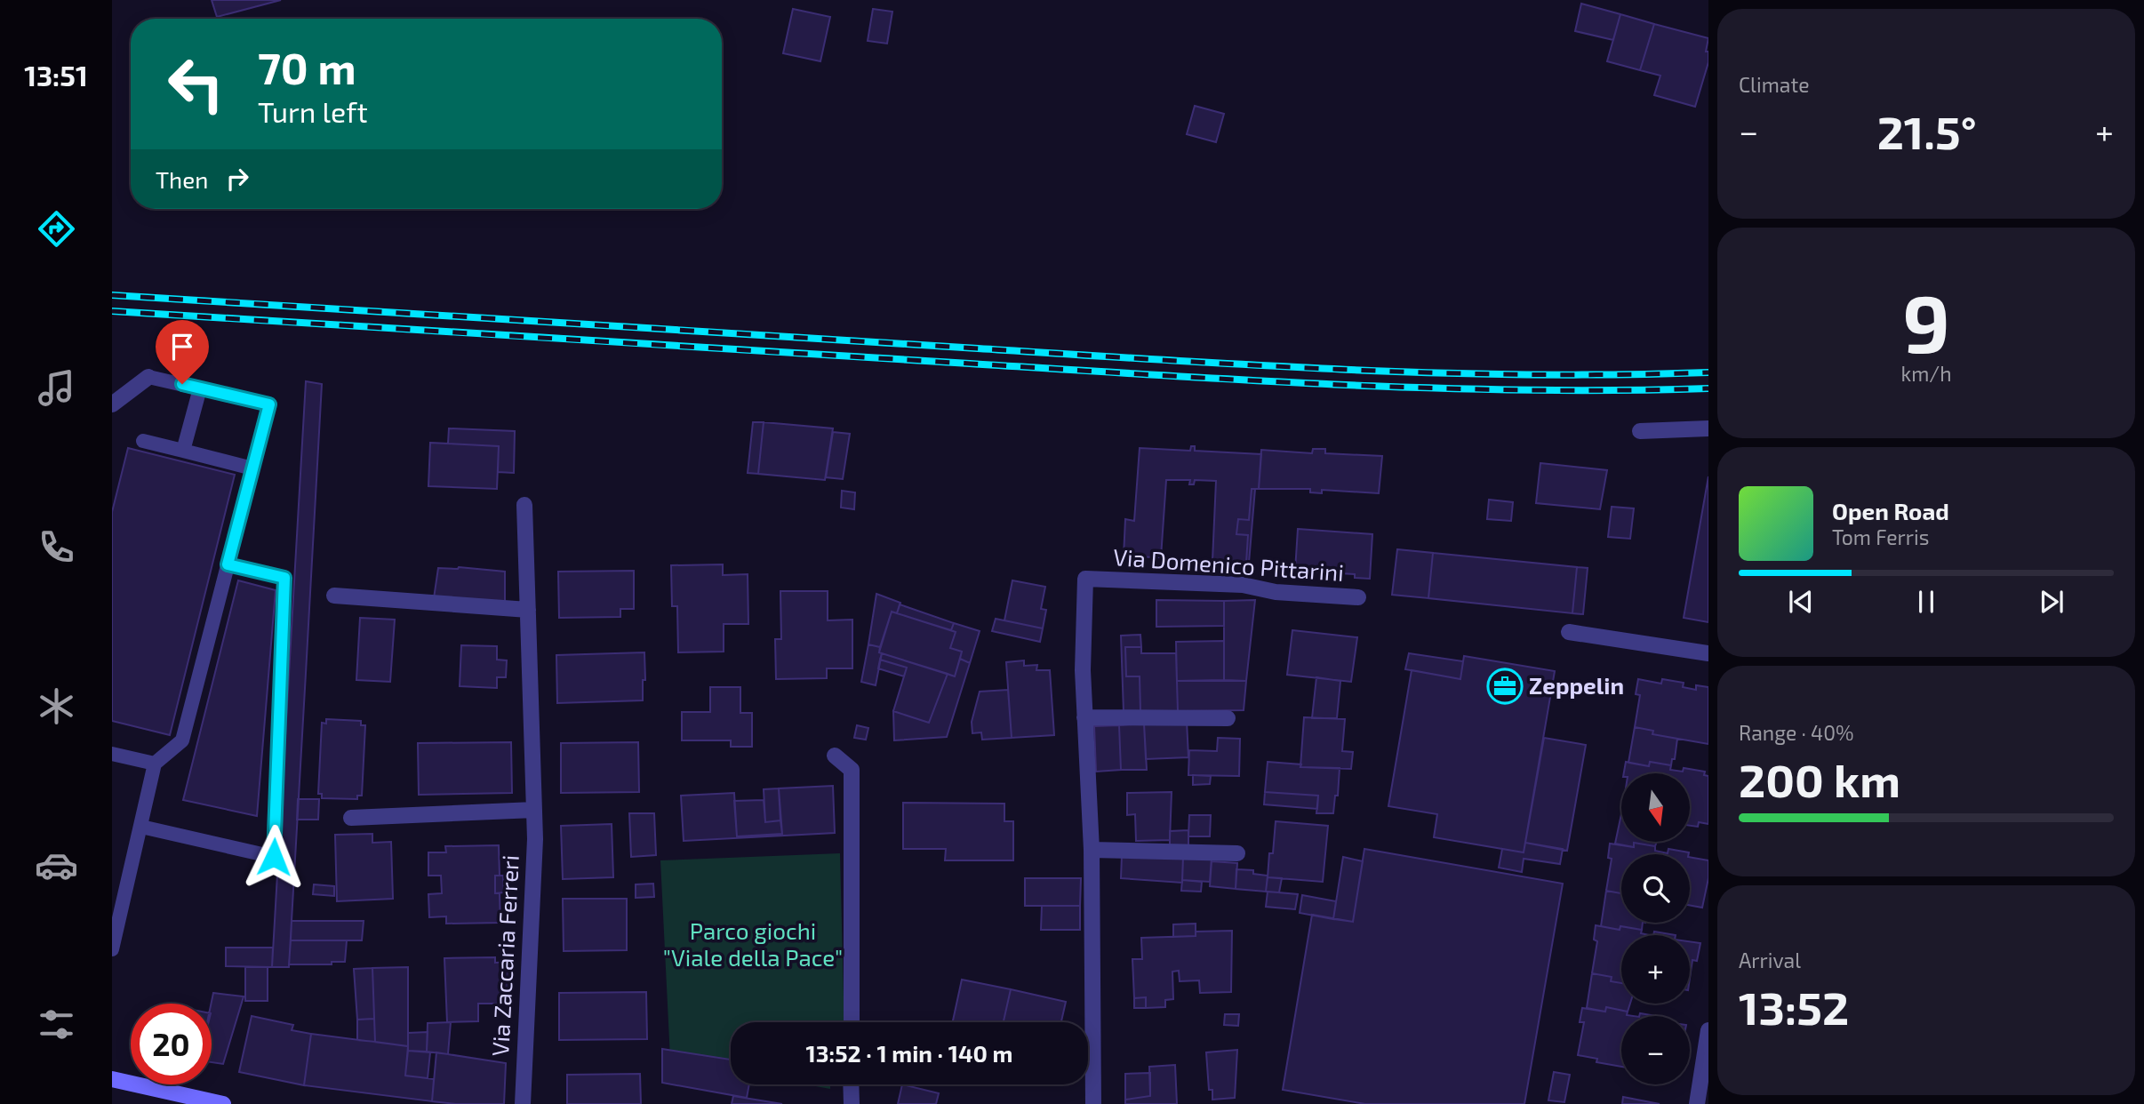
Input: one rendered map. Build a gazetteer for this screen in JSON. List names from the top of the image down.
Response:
{
  "streets": {
    "street": ["Via Domenico Pittarini", "Via Zaccaria Ferreri"]
  },
  "parks": ["Parco giochi \"Viale della Pace\""],
  "places": {
    "office": ["Zeppelin"]
  },
  "north": "bottom",
  "page": {
    "tabs": "13:51",
    "tile": [
      "Climate",
      ["9", "km/h"],
      ["Range · 40%", "200 km"],
      ["Arrival", "13:52"]
    ],
    "turn": ["70 m", "Turn left"],
    "heat": ["−", "21.5°", "+"],
    "then": "Then",
    "song": ["Open Road", "Tom Ferris"],
    "map_buttons": ["+", "−"],
    "limit": "20",
    "trip": "13:52 · 1 min · 140 m"
  }
}
